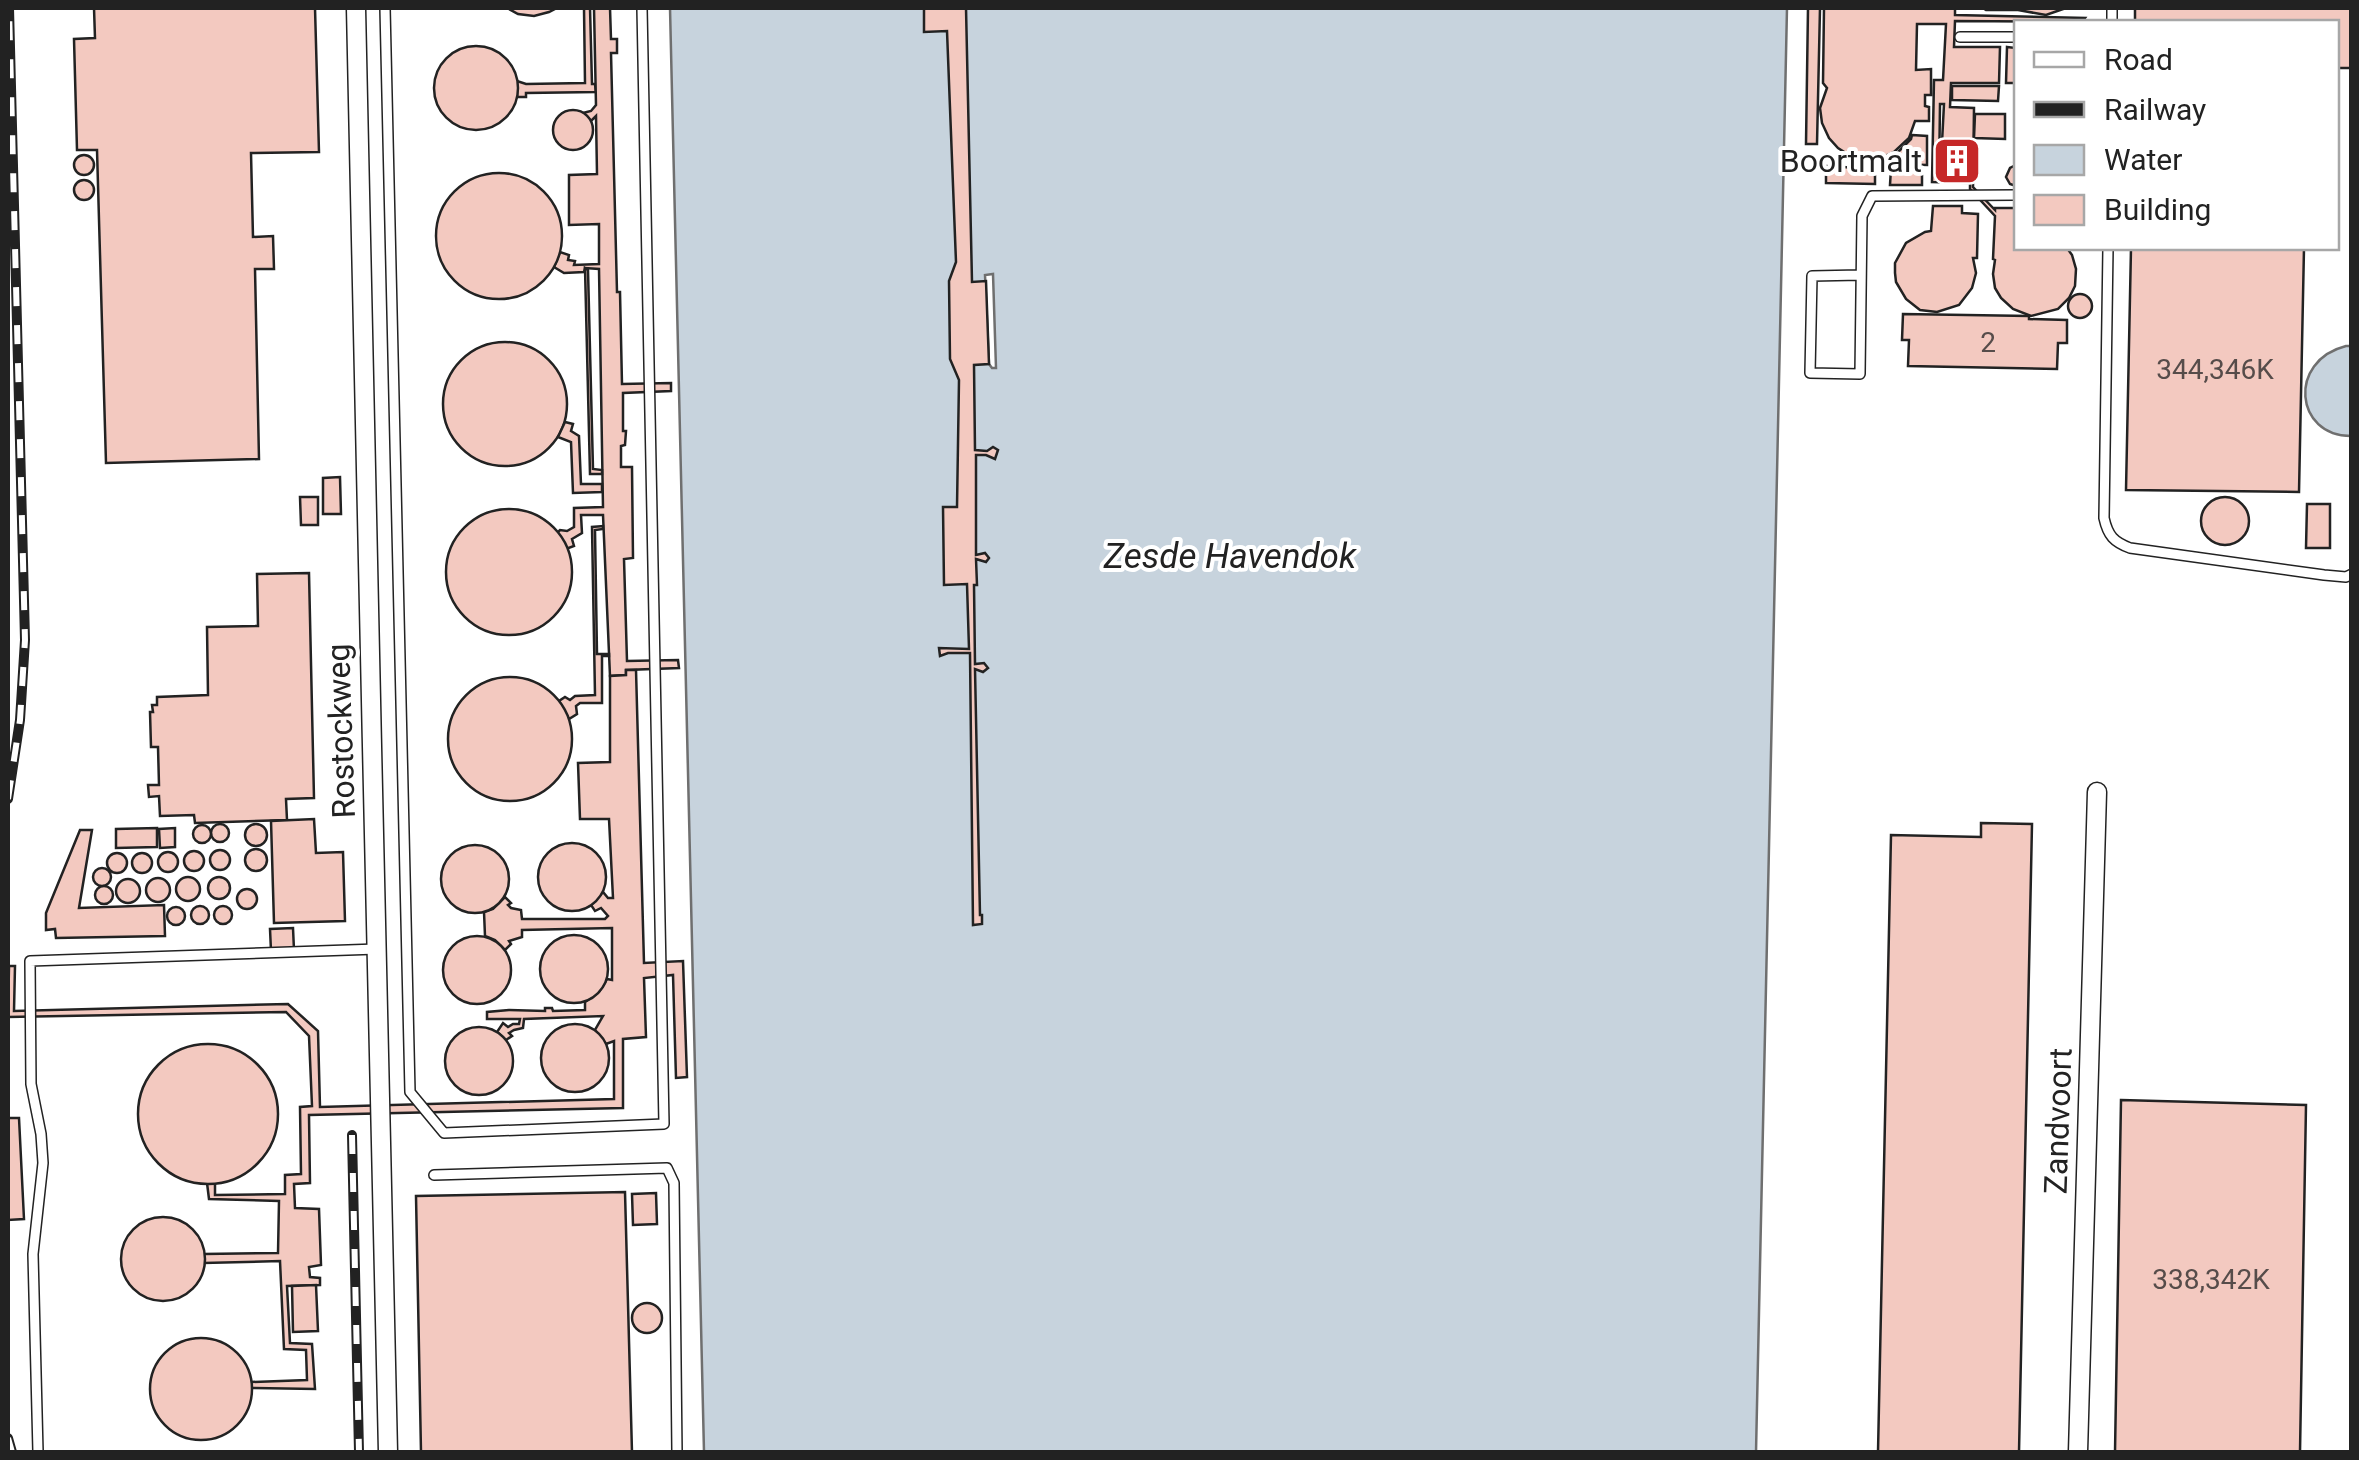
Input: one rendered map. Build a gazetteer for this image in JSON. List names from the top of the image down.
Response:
{
  "streets": {
    "street": ["Rostockweg", "Zandvoort"]
  },
  "water": ["Zesde Havendok"],
  "places": {
    "building": ["Boortmalt"]
  },
  "house_numbers": ["2", "344,346K", "338,342K"],
  "legend": [
    "Road",
    "Railway",
    "Water",
    "Building"
  ]
}
